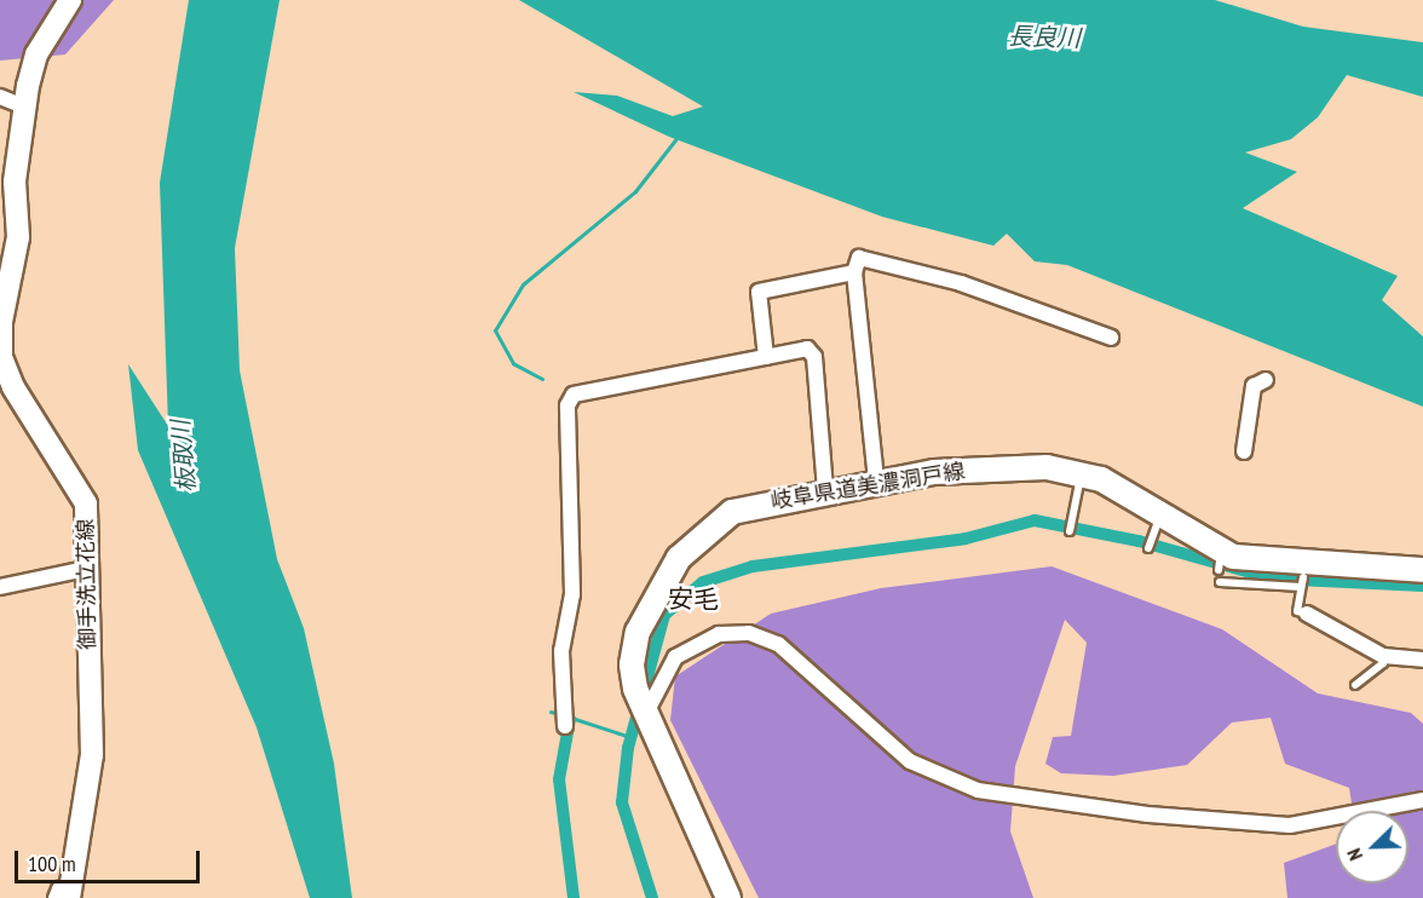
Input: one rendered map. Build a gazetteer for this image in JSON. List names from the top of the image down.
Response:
{
  "streets": {
    "main road": ["岐阜県道美濃洞戸線", "御手洗立花線"]
  },
  "districts": ["安毛"],
  "water": ["長良川", "板取川"],
  "scale_bar": "100 m",
  "north": "bottom left"
}
